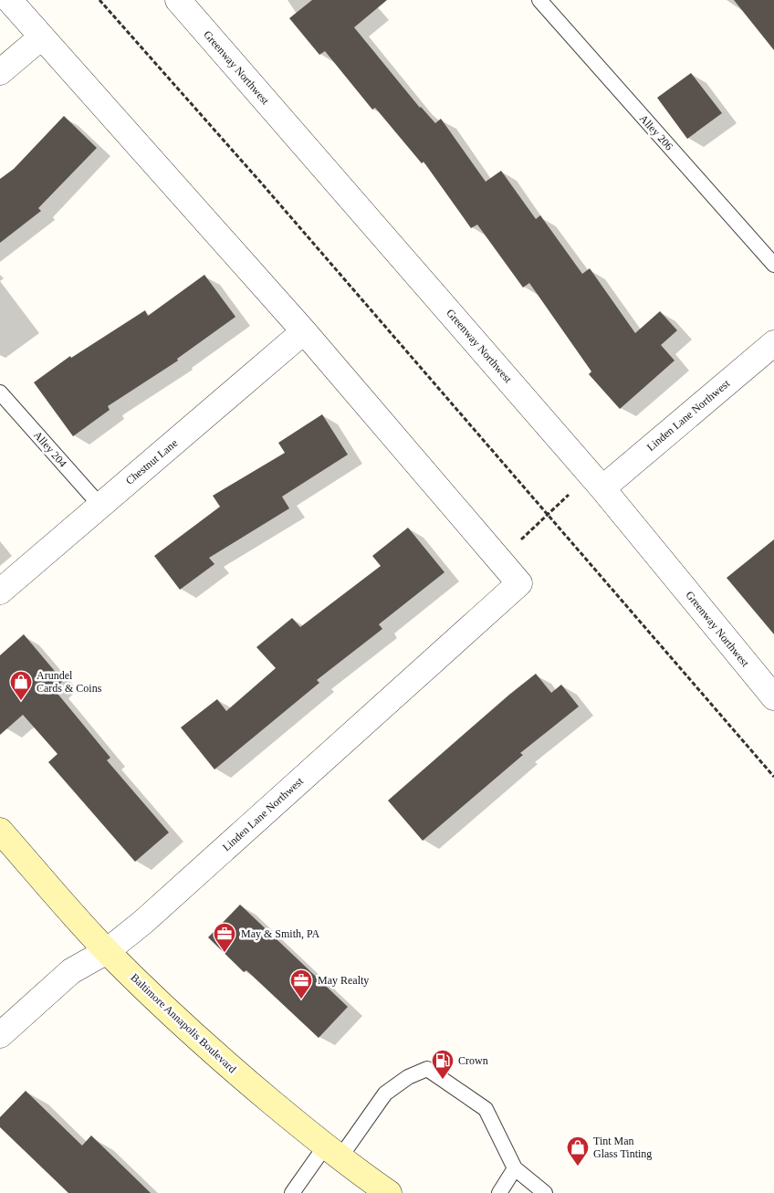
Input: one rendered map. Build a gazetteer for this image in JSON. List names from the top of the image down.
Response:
{
  "streets": {
    "main road": ["Baltimore Annapolis Boulevard"],
    "street": ["Greenway Northwest", "Linden Lane Northwest", "Chestnut Lane"],
    "lane": ["Alley 206", "Alley 204"]
  },
  "crossings": [
    ["Greenway Northwest", "Linden Lane Northwest"],
    ["Linden Lane Northwest", "Baltimore Annapolis Boulevard"],
    ["Alley 204", "Chestnut Lane"]
  ],
  "places": {
    "shop": ["Arundel Cards & Coins", "Tint Man Glass Tinting"],
    "office": ["May & Smith, PA", "May Realty"],
    "fuel station": ["Crown"]
  }
}
